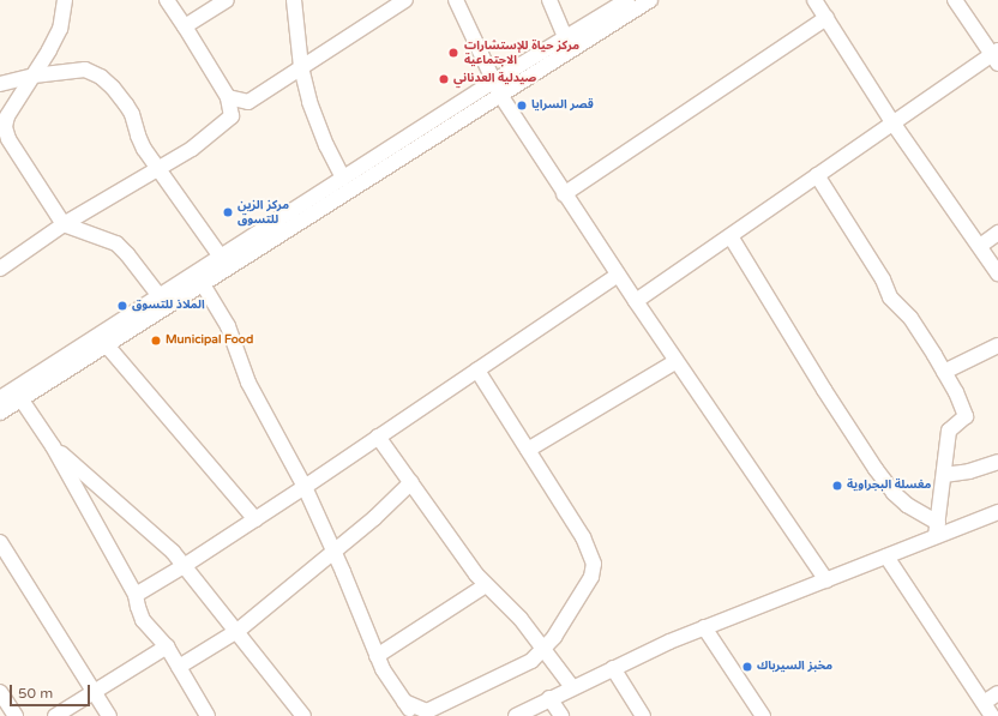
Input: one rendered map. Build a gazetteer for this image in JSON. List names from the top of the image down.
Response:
{
  "places": [
    "مركز حياة للإستشارات الاجتماعية",
    "صيدلية العدناني",
    "قصر السرايا",
    "مركز الزين للتسوق",
    "الملاذ للتسوق",
    "Municipal Food",
    "مغسلة البجراوية",
    "مخبز السيرباك"
  ],
  "scale_bar": "50 m"
}
